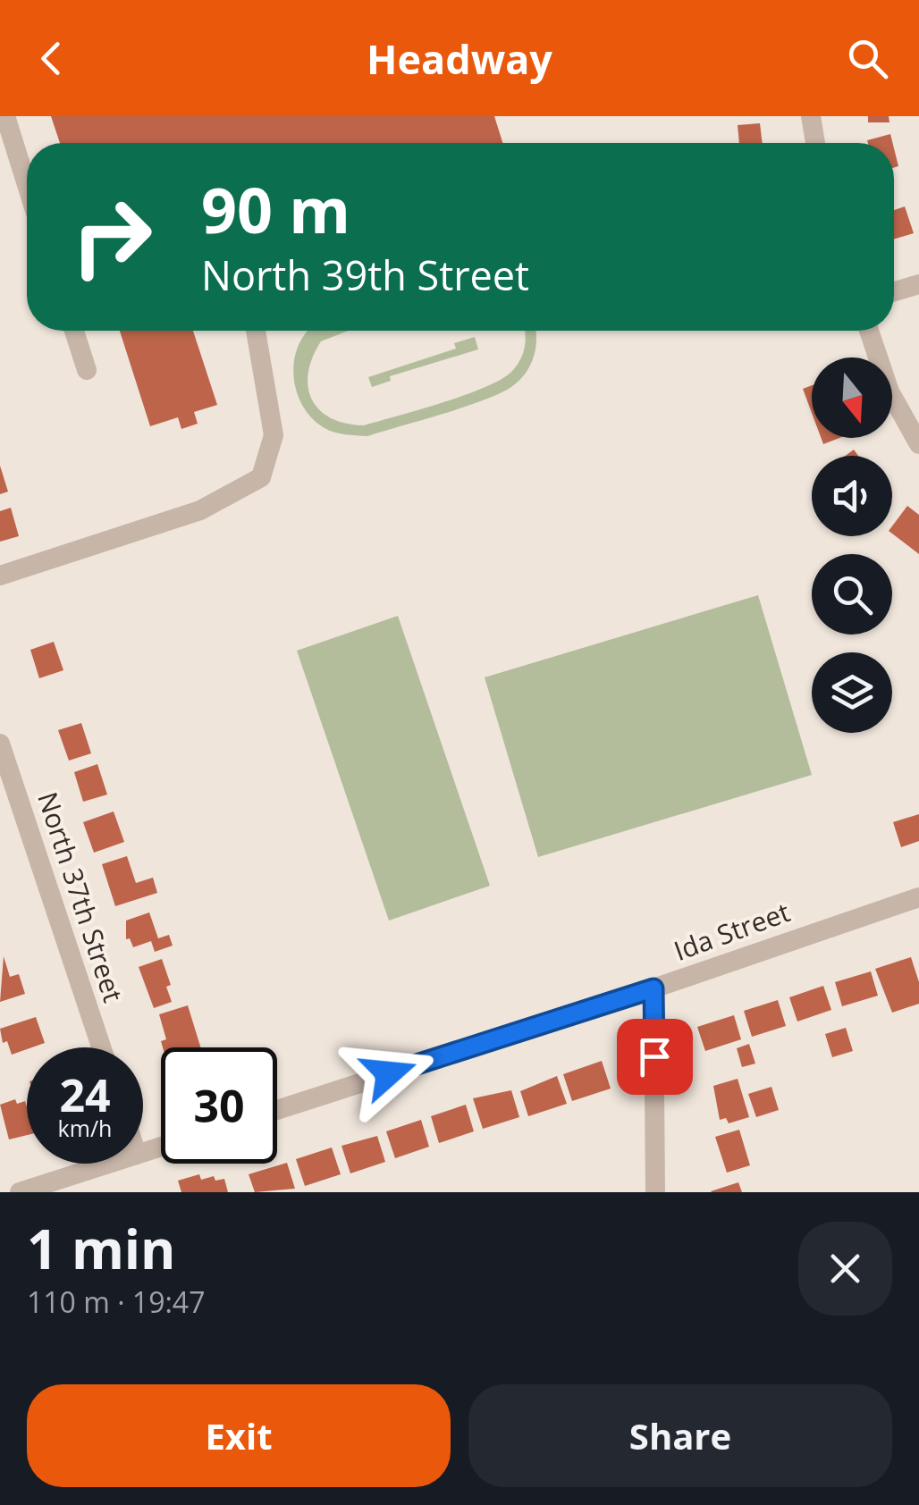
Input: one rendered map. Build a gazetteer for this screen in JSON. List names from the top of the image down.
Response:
{
  "streets": {
    "street": ["North 37th Street", "Ida Street"]
  },
  "north": "bottom",
  "page": {
    "header": "Headway",
    "turn": ["90 m", "North 39th Street"],
    "speed": "24 km/h",
    "limit": "30",
    "heading": ["1 min", "110 m · 19:47"],
    "buttons": ["Exit", "Share"]
  }
}
